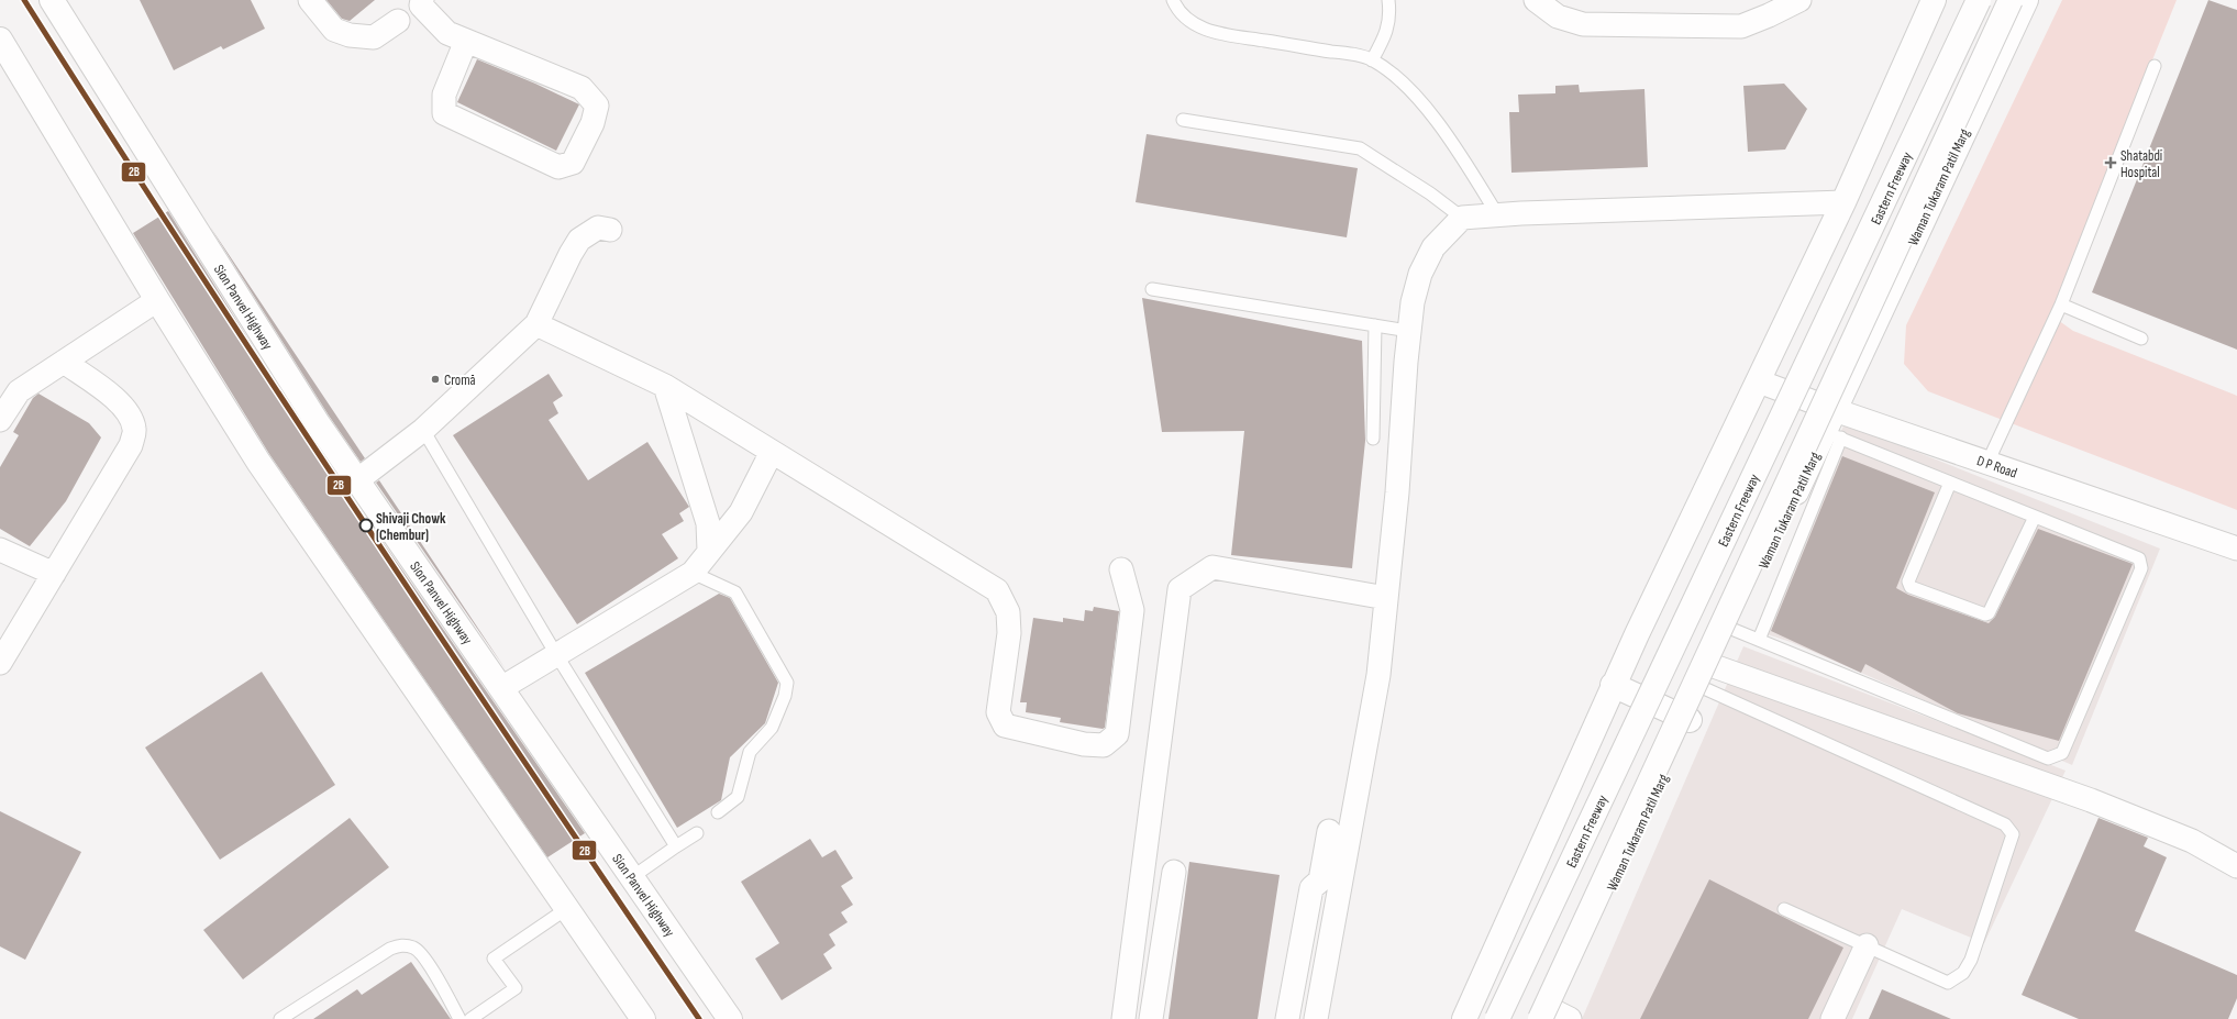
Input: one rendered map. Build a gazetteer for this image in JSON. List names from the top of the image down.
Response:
{
  "streets": {
    "main road": ["Waman Tukaram Patil Marg", "Eastern Freeway", "Sion Panvel Highway"],
    "street": ["D P Road"]
  },
  "crossings": [
    ["Waman Tukaram Patil Marg", "D P Road"]
  ],
  "places": {
    "health": ["Shatabdi Hospital"],
    "other": ["Cromā", "Shivaji Chowk (Chembur)"]
  },
  "lines": ["transit line 2B"]
}
